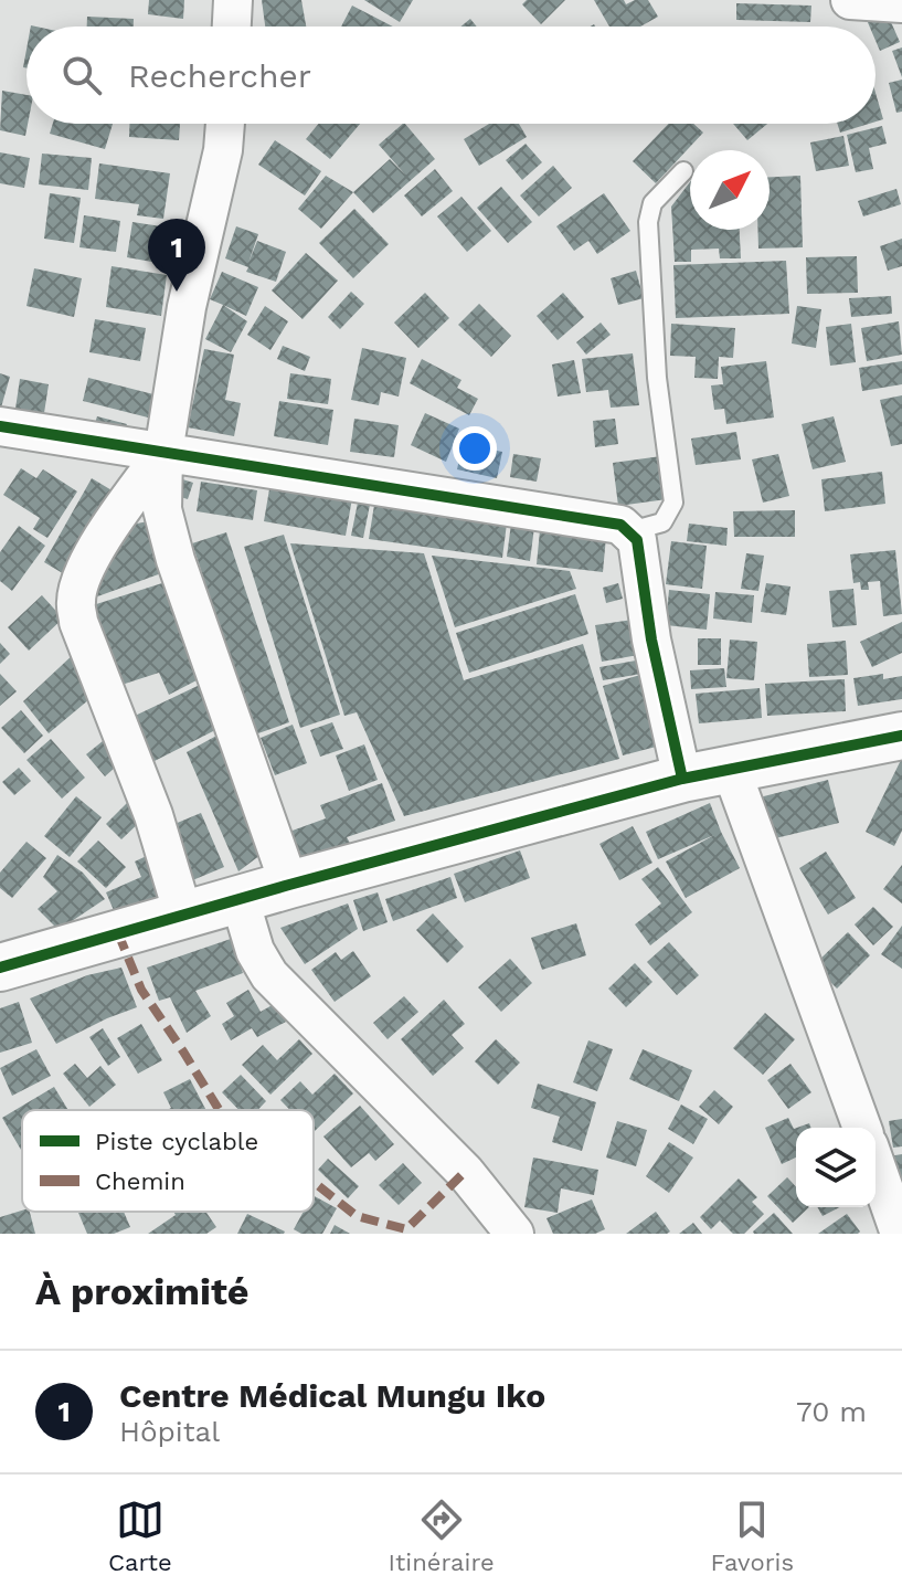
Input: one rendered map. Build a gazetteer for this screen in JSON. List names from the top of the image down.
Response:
{
  "legend": ["Piste cyclable", "Chemin"],
  "north": "top right",
  "page": {
    "search": "Rechercher",
    "pins": "1",
    "heading": "À proximité",
    "list": [
      {
        "mark": "1",
        "name": "Centre Médical Mungu Iko",
        "note": "Hôpital",
        "value": "70 m"
      }
    ],
    "nav": ["Carte", "Itinéraire", "Favoris"]
  }
}
